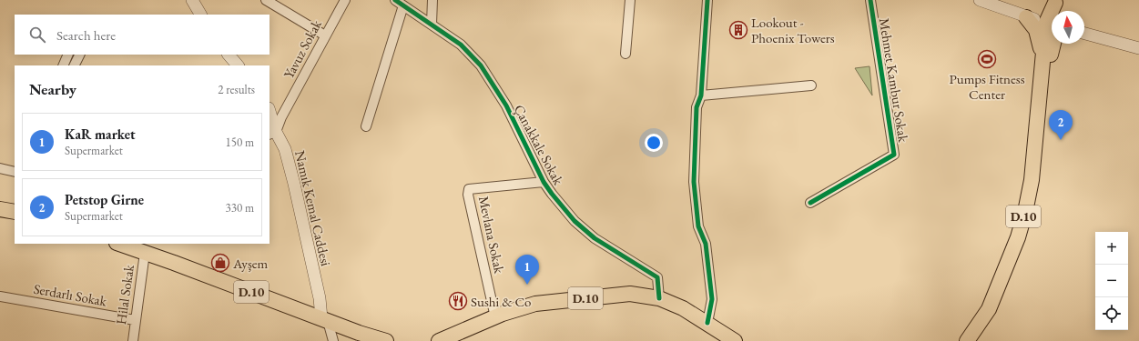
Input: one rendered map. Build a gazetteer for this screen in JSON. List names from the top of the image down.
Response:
{
  "streets": {
    "main road": ["D.10"],
    "street": [
      "Yavuz Sokak",
      "Mehmet Kambur Sokak",
      "Çanakkale Sokak",
      "Namık Kemal Caddesi",
      "Mevlana Sokak",
      "Serdarlı Sokak",
      "Hilal Sokak"
    ]
  },
  "crossings": [
    ["Yavuz Sokak", "Namık Kemal Caddesi"],
    ["Çanakkale Sokak", "D.10"],
    ["Çanakkale Sokak", "Mevlana Sokak"],
    ["Namık Kemal Caddesi", "D.10"],
    ["D.10", "Mevlana Sokak"],
    ["D.10", "Hilal Sokak"],
    ["Serdarlı Sokak", "Hilal Sokak"]
  ],
  "places": {
    "building": ["Lookout - Phoenix Towers"],
    "sports": ["Pumps Fitness Center"],
    "shop": ["Ayşem"],
    "restaurant": ["Sushi & Co"]
  },
  "north": "top",
  "page": {
    "search": "Search here",
    "heading": ["Nearby", "2 results"],
    "pins": ["2", "1"],
    "list": [
      {
        "mark": "1",
        "name": "KaR market",
        "note": "Supermarket",
        "value": "150 m"
      },
      {
        "mark": "2",
        "name": "Petstop Girne",
        "note": "Supermarket",
        "value": "330 m"
      }
    ],
    "map_buttons": ["+", "−"]
  }
}
